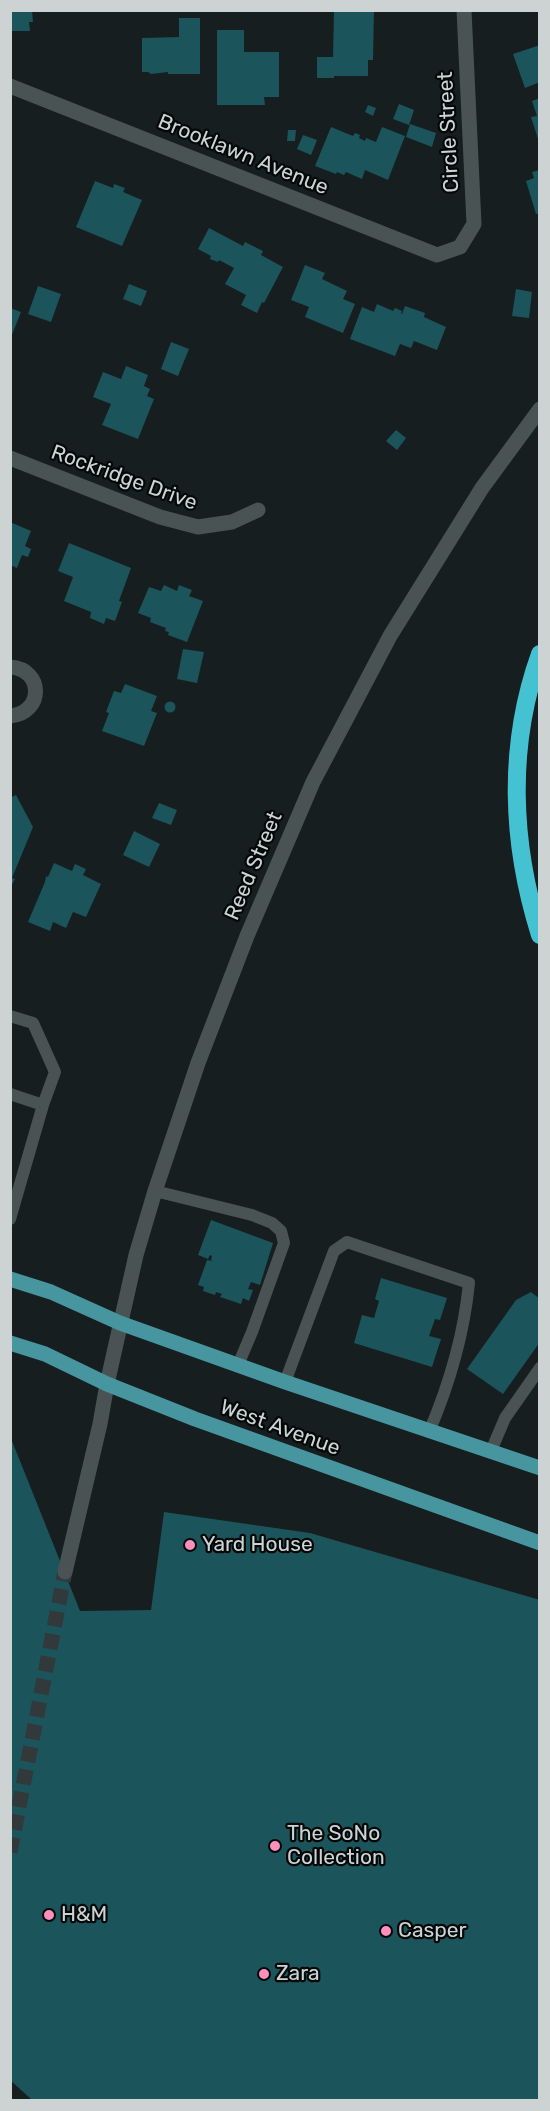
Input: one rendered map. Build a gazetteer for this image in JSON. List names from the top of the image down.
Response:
{
  "streets": {
    "main road": ["West Avenue"],
    "street": [
      "Circle Street",
      "Brooklawn Avenue",
      "Rockridge Drive",
      "Reed Street"
    ]
  },
  "crossings": [
    ["Circle Street", "Brooklawn Avenue"],
    ["Reed Street", "West Avenue"]
  ],
  "places": [
    "Yard House",
    "The SoNo Collection",
    "H&M",
    "Casper",
    "Zara"
  ]
}
